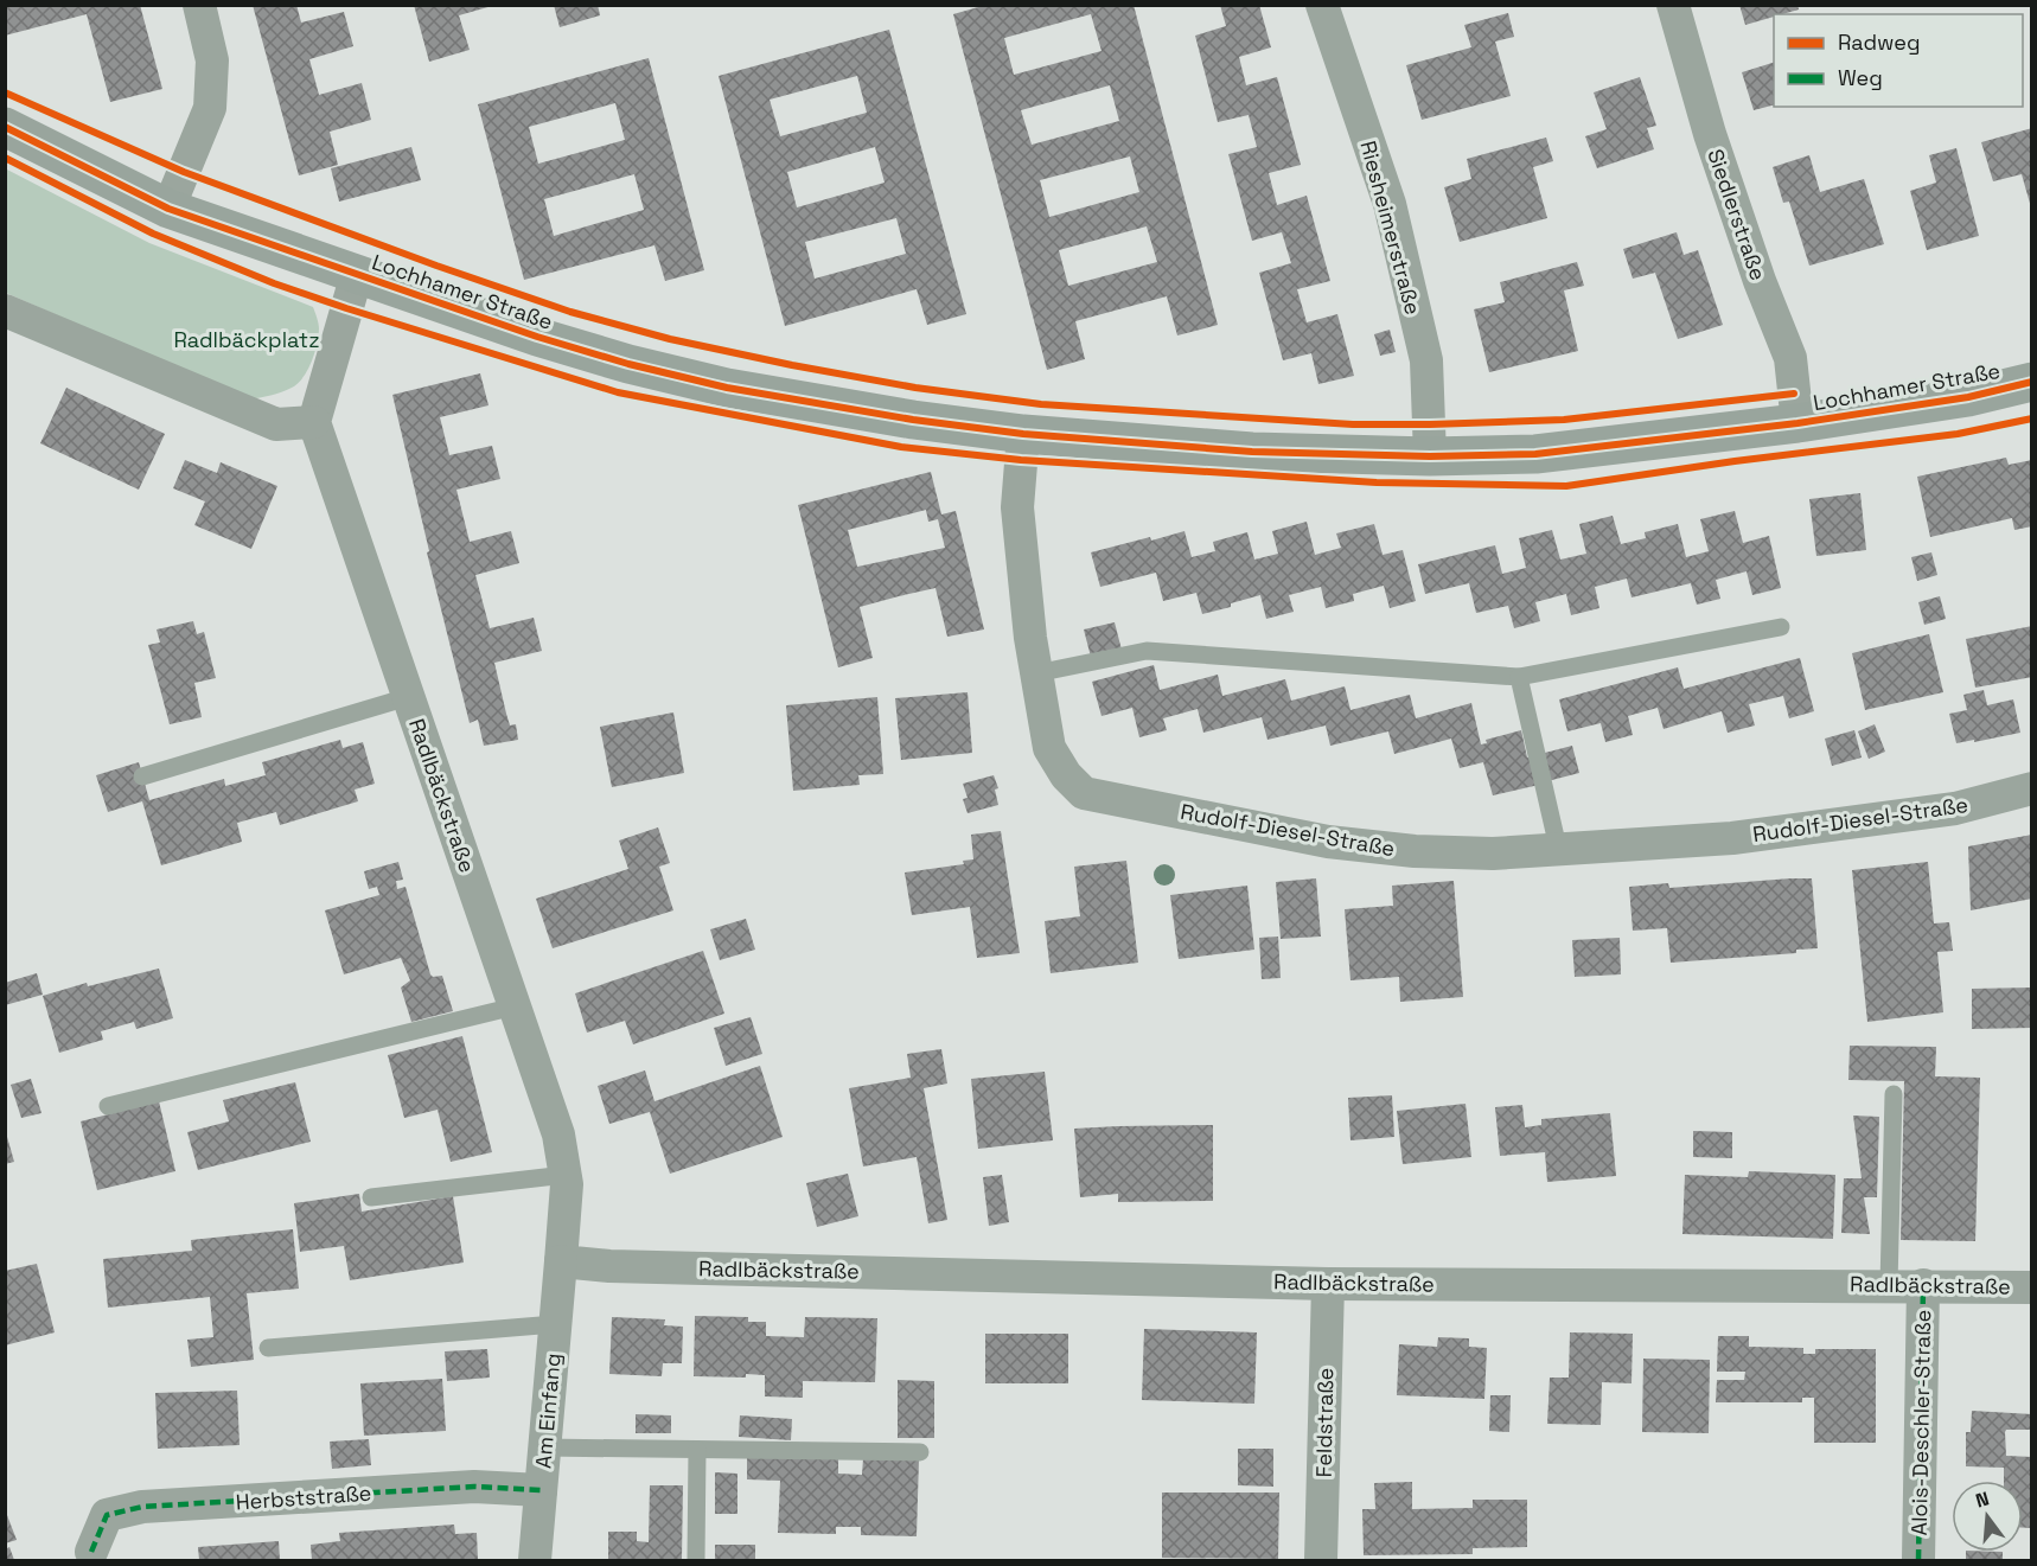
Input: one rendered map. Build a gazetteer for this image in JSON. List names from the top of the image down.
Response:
{
  "streets": {
    "street": [
      "Siedlerstraße",
      "Riesheimerstraße",
      "Lochhamer Straße",
      "Radlbäckstraße",
      "Rudolf-Diesel-Straße",
      "Am Einfang",
      "Feldstraße",
      "Alois-Deschler-Straße",
      "Herbststraße"
    ]
  },
  "crossings": [
    ["Siedlerstraße", "Lochhamer Straße"],
    ["Riesheimerstraße", "Lochhamer Straße"],
    ["Lochhamer Straße", "Rudolf-Diesel-Straße"],
    ["Radlbäckstraße", "Am Einfang"],
    ["Radlbäckstraße", "Feldstraße"],
    ["Radlbäckstraße", "Alois-Deschler-Straße"],
    ["Am Einfang", "Herbststraße"]
  ],
  "parks": ["Radlbäckplatz"],
  "legend": ["Radweg", "Weg"],
  "north": "top"
}
